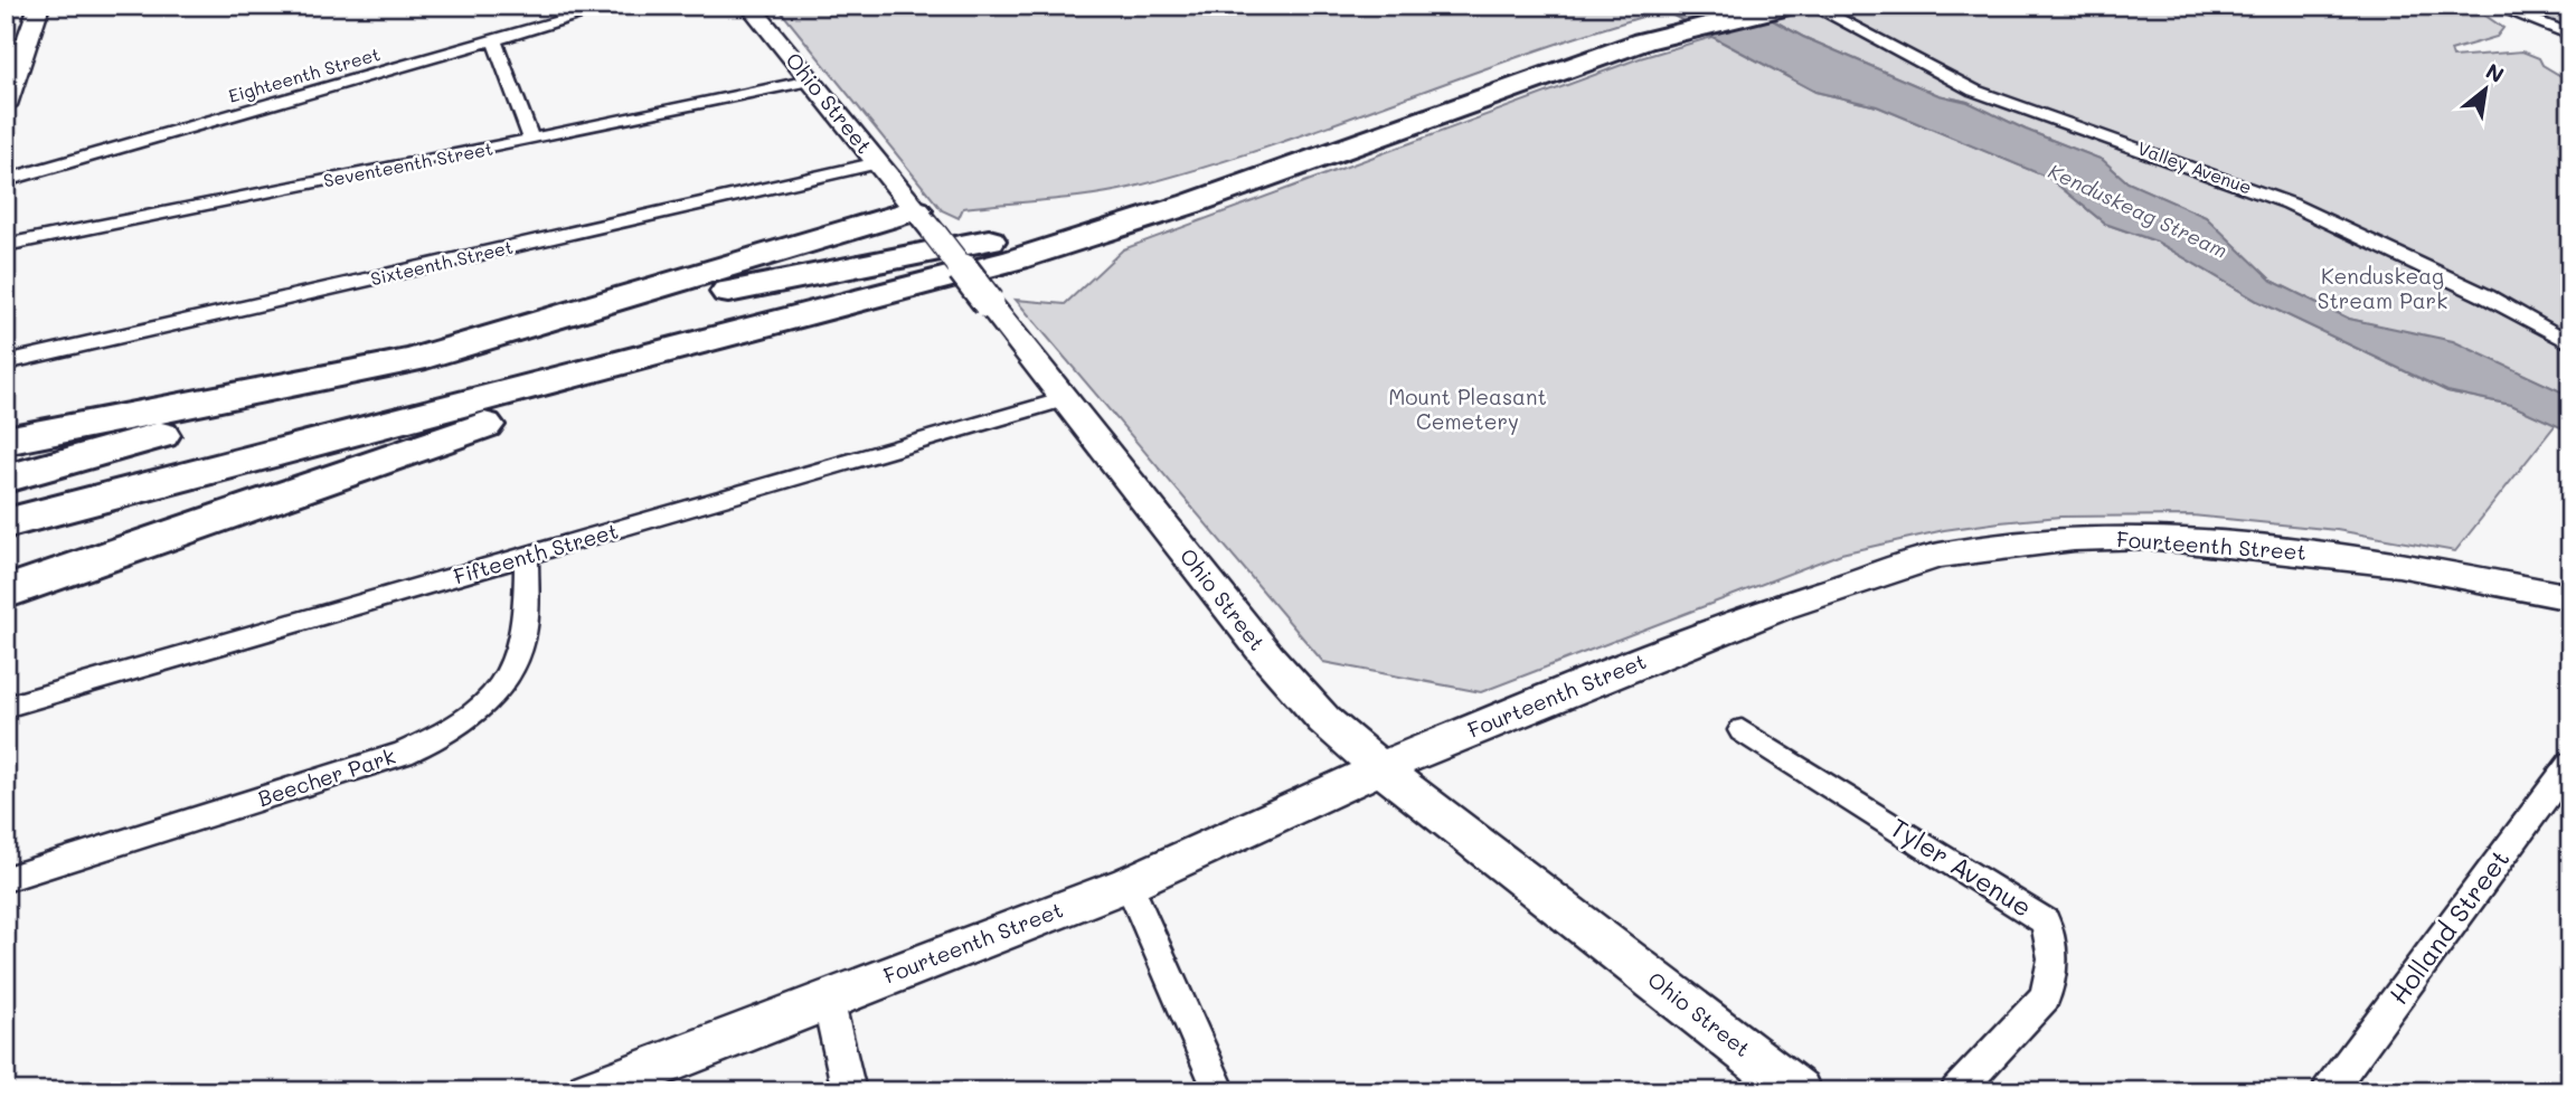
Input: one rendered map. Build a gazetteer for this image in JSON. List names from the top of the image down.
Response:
{
  "streets": {
    "street": [
      "Eighteenth Street",
      "Ohio Street",
      "Seventeenth Street",
      "Valley Avenue",
      "Sixteenth Street",
      "Fourteenth Street",
      "Fifteenth Street",
      "Beecher Park",
      "Tyler Avenue",
      "Holland Street"
    ]
  },
  "crossings": [
    ["Ohio Street", "Seventeenth Street"],
    ["Ohio Street", "Sixteenth Street"],
    ["Ohio Street", "Fourteenth Street"],
    ["Ohio Street", "Fifteenth Street"],
    ["Fifteenth Street", "Beecher Park"]
  ],
  "water": ["Kenduskeag Stream"],
  "parks": ["Kenduskeag Stream Park", "Mount Pleasant Cemetery"],
  "north": "top right"
}
